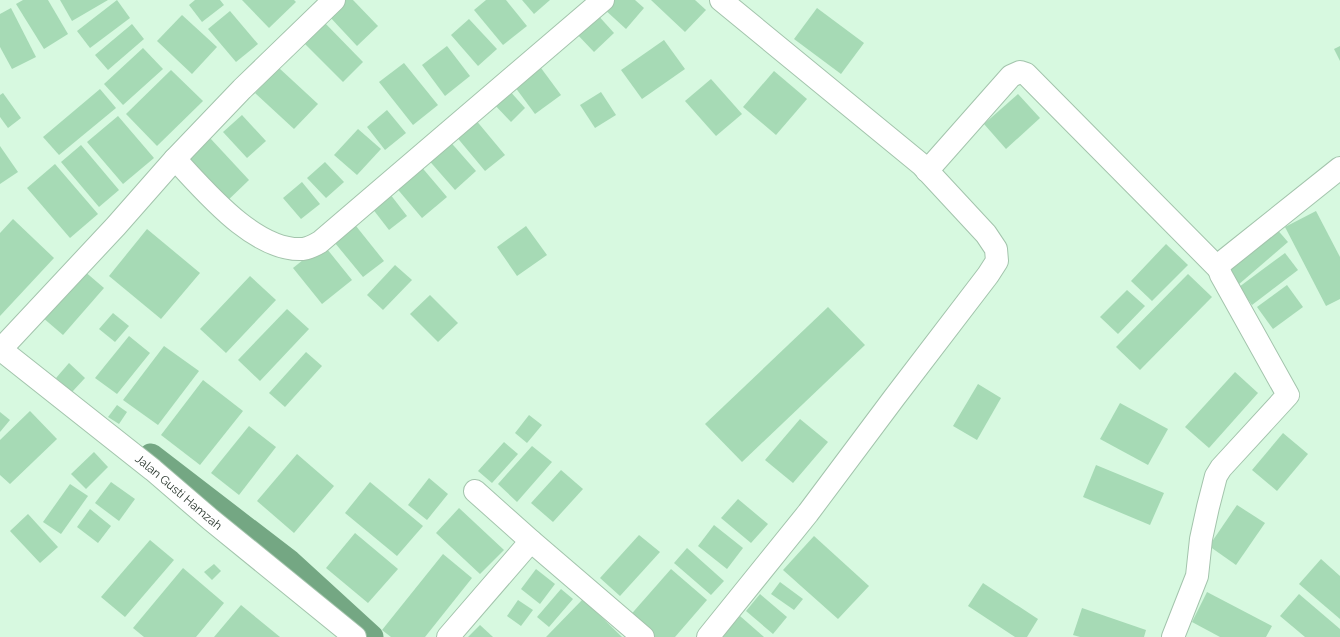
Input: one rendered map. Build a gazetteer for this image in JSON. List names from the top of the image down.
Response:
{
  "streets": {
    "street": ["Jalan Gusti Hamzah"]
  }
}
